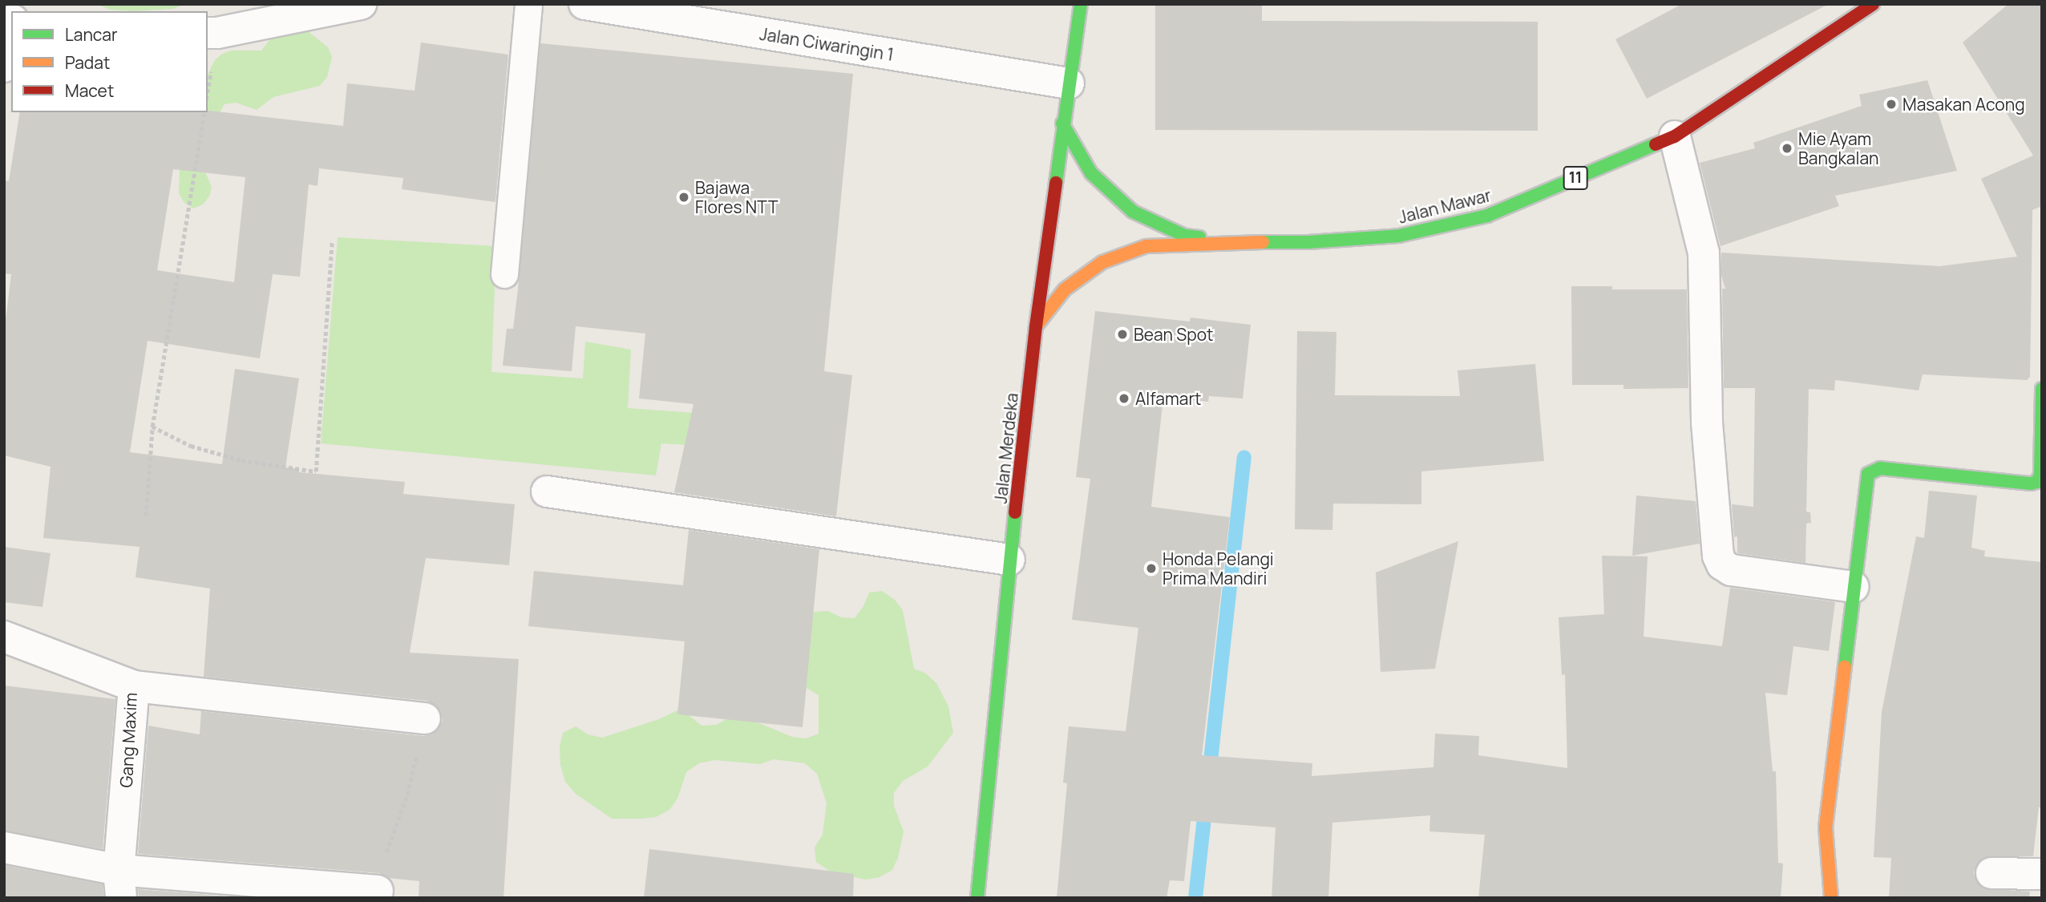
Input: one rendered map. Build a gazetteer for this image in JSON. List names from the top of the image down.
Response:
{
  "streets": {
    "main road": ["11", "Jalan Mawar", "Jalan Merdeka"],
    "street": ["Jalan Ciwaringin 1", "Gang Maxim"]
  },
  "crossings": [
    ["Jalan Ciwaringin 1", "Jalan Merdeka"],
    ["11", "Jalan Mawar"],
    ["11", "Jalan Merdeka"]
  ],
  "places": [
    "Masakan Acong",
    "Mie Ayam Bangkalan",
    "Bajawa Flores NTT",
    "Bean Spot",
    "Alfamart",
    "Honda Pelangi Prima Mandiri"
  ],
  "legend": ["Lancar", "Padat", "Macet"]
}
